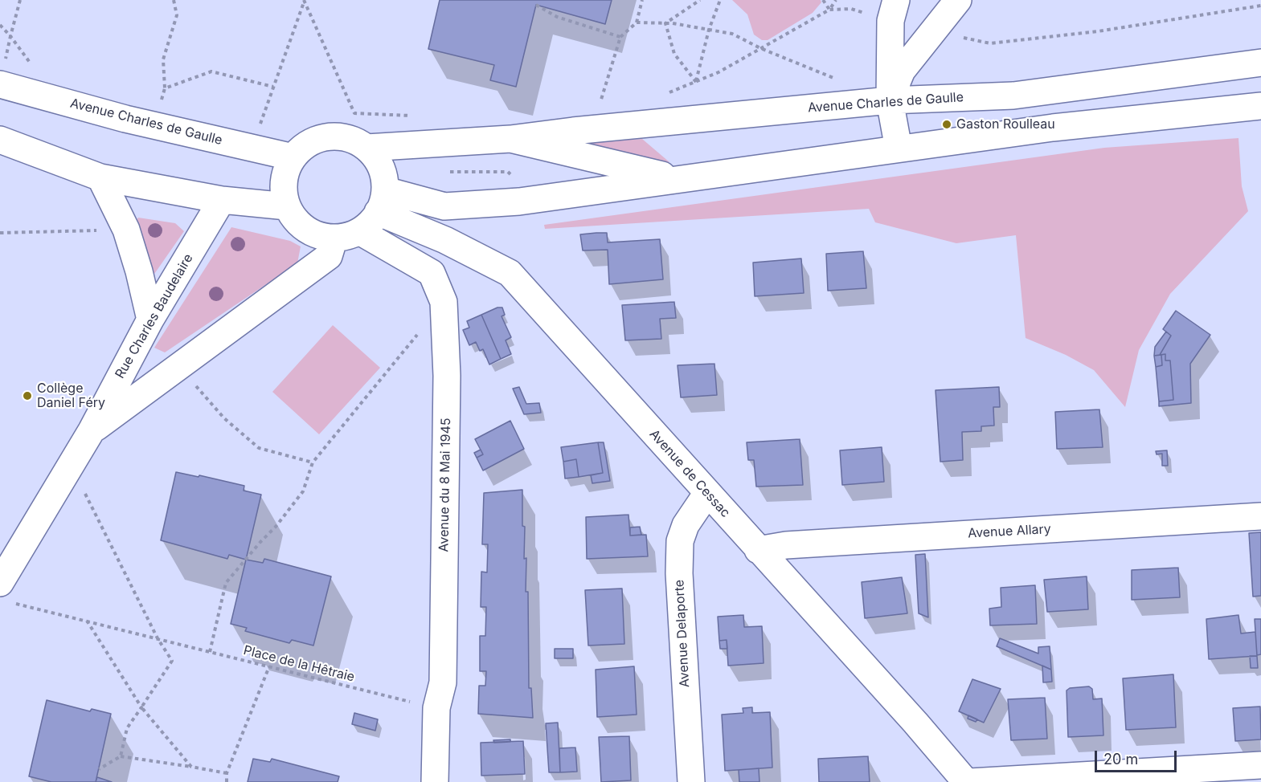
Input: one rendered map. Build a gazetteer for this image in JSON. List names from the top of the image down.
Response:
{
  "streets": {
    "street": [
      "Avenue Charles de Gaulle",
      "Rue Charles Baudelaire",
      "Avenue de Cessac",
      "Avenue du 8 Mai 1945",
      "Avenue Allary",
      "Avenue Delaporte"
    ],
    "path": ["Place de la Hêtraie"]
  },
  "crossings": [
    ["Avenue Charles de Gaulle", "Avenue de Cessac"],
    ["Avenue Charles de Gaulle", "Avenue du 8 Mai 1945"],
    ["Rue Charles Baudelaire", "Place de la Hêtraie"],
    ["Avenue de Cessac", "Avenue du 8 Mai 1945"],
    ["Avenue de Cessac", "Avenue Allary"],
    ["Avenue de Cessac", "Avenue Delaporte"],
    ["Avenue du 8 Mai 1945", "Place de la Hêtraie"]
  ],
  "places": ["Gaston Roulleau", "Collège Daniel Féry"],
  "scale_bar": "20 m"
}
